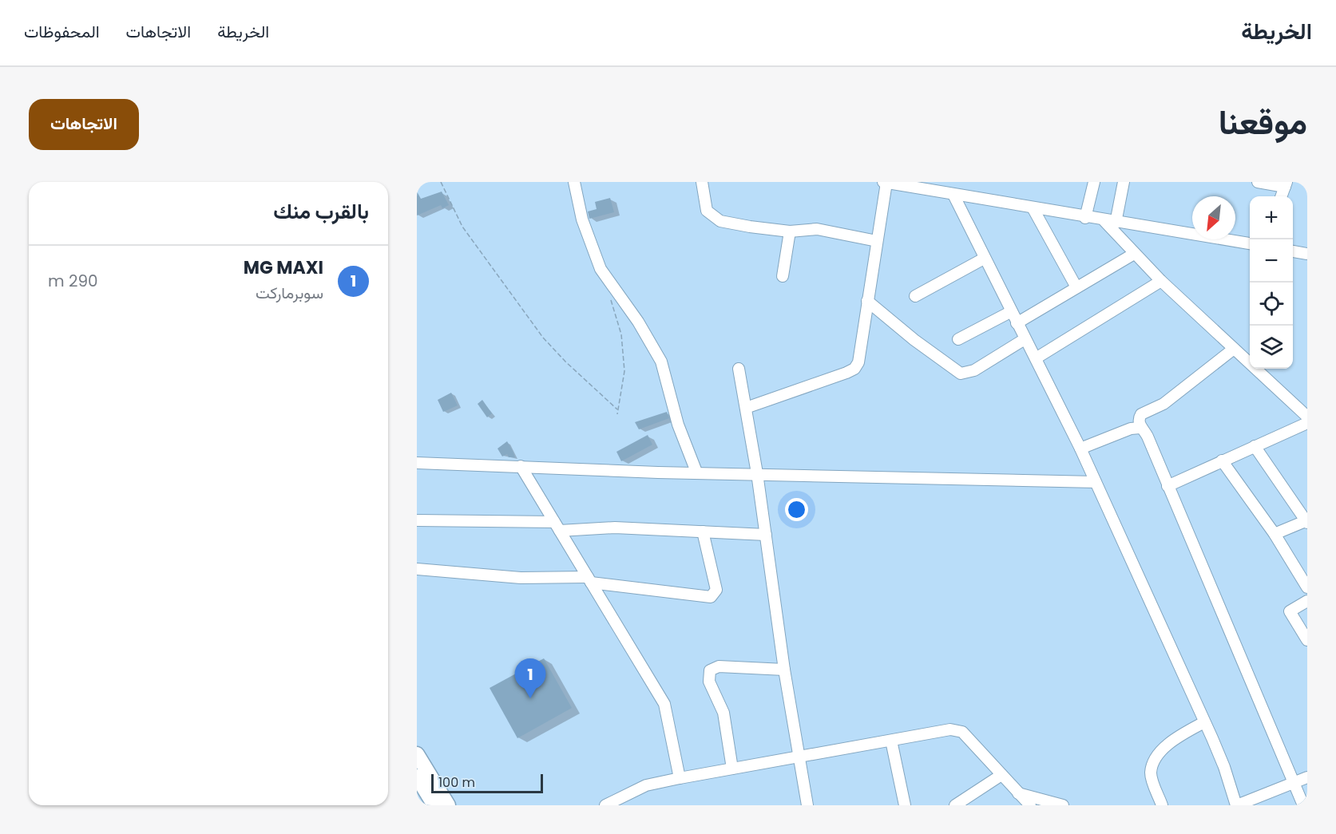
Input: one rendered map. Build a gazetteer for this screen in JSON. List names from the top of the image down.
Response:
{
  "scale_bar": "100 m",
  "north": "bottom left",
  "page": {
    "header": "الخريطة",
    "nav": ["الخريطة", "الاتجاهات", "المحفوظات"],
    "title": "موقعنا",
    "buttons": "الاتجاهات",
    "heading": "بالقرب منك",
    "map_buttons": ["+", "−"],
    "list": [
      {
        "mark": "1",
        "name": "MG MAXI",
        "note": "سوبرماركت",
        "value": "290 m"
      }
    ],
    "pins": "1",
    "scale": "100 m"
  }
}
